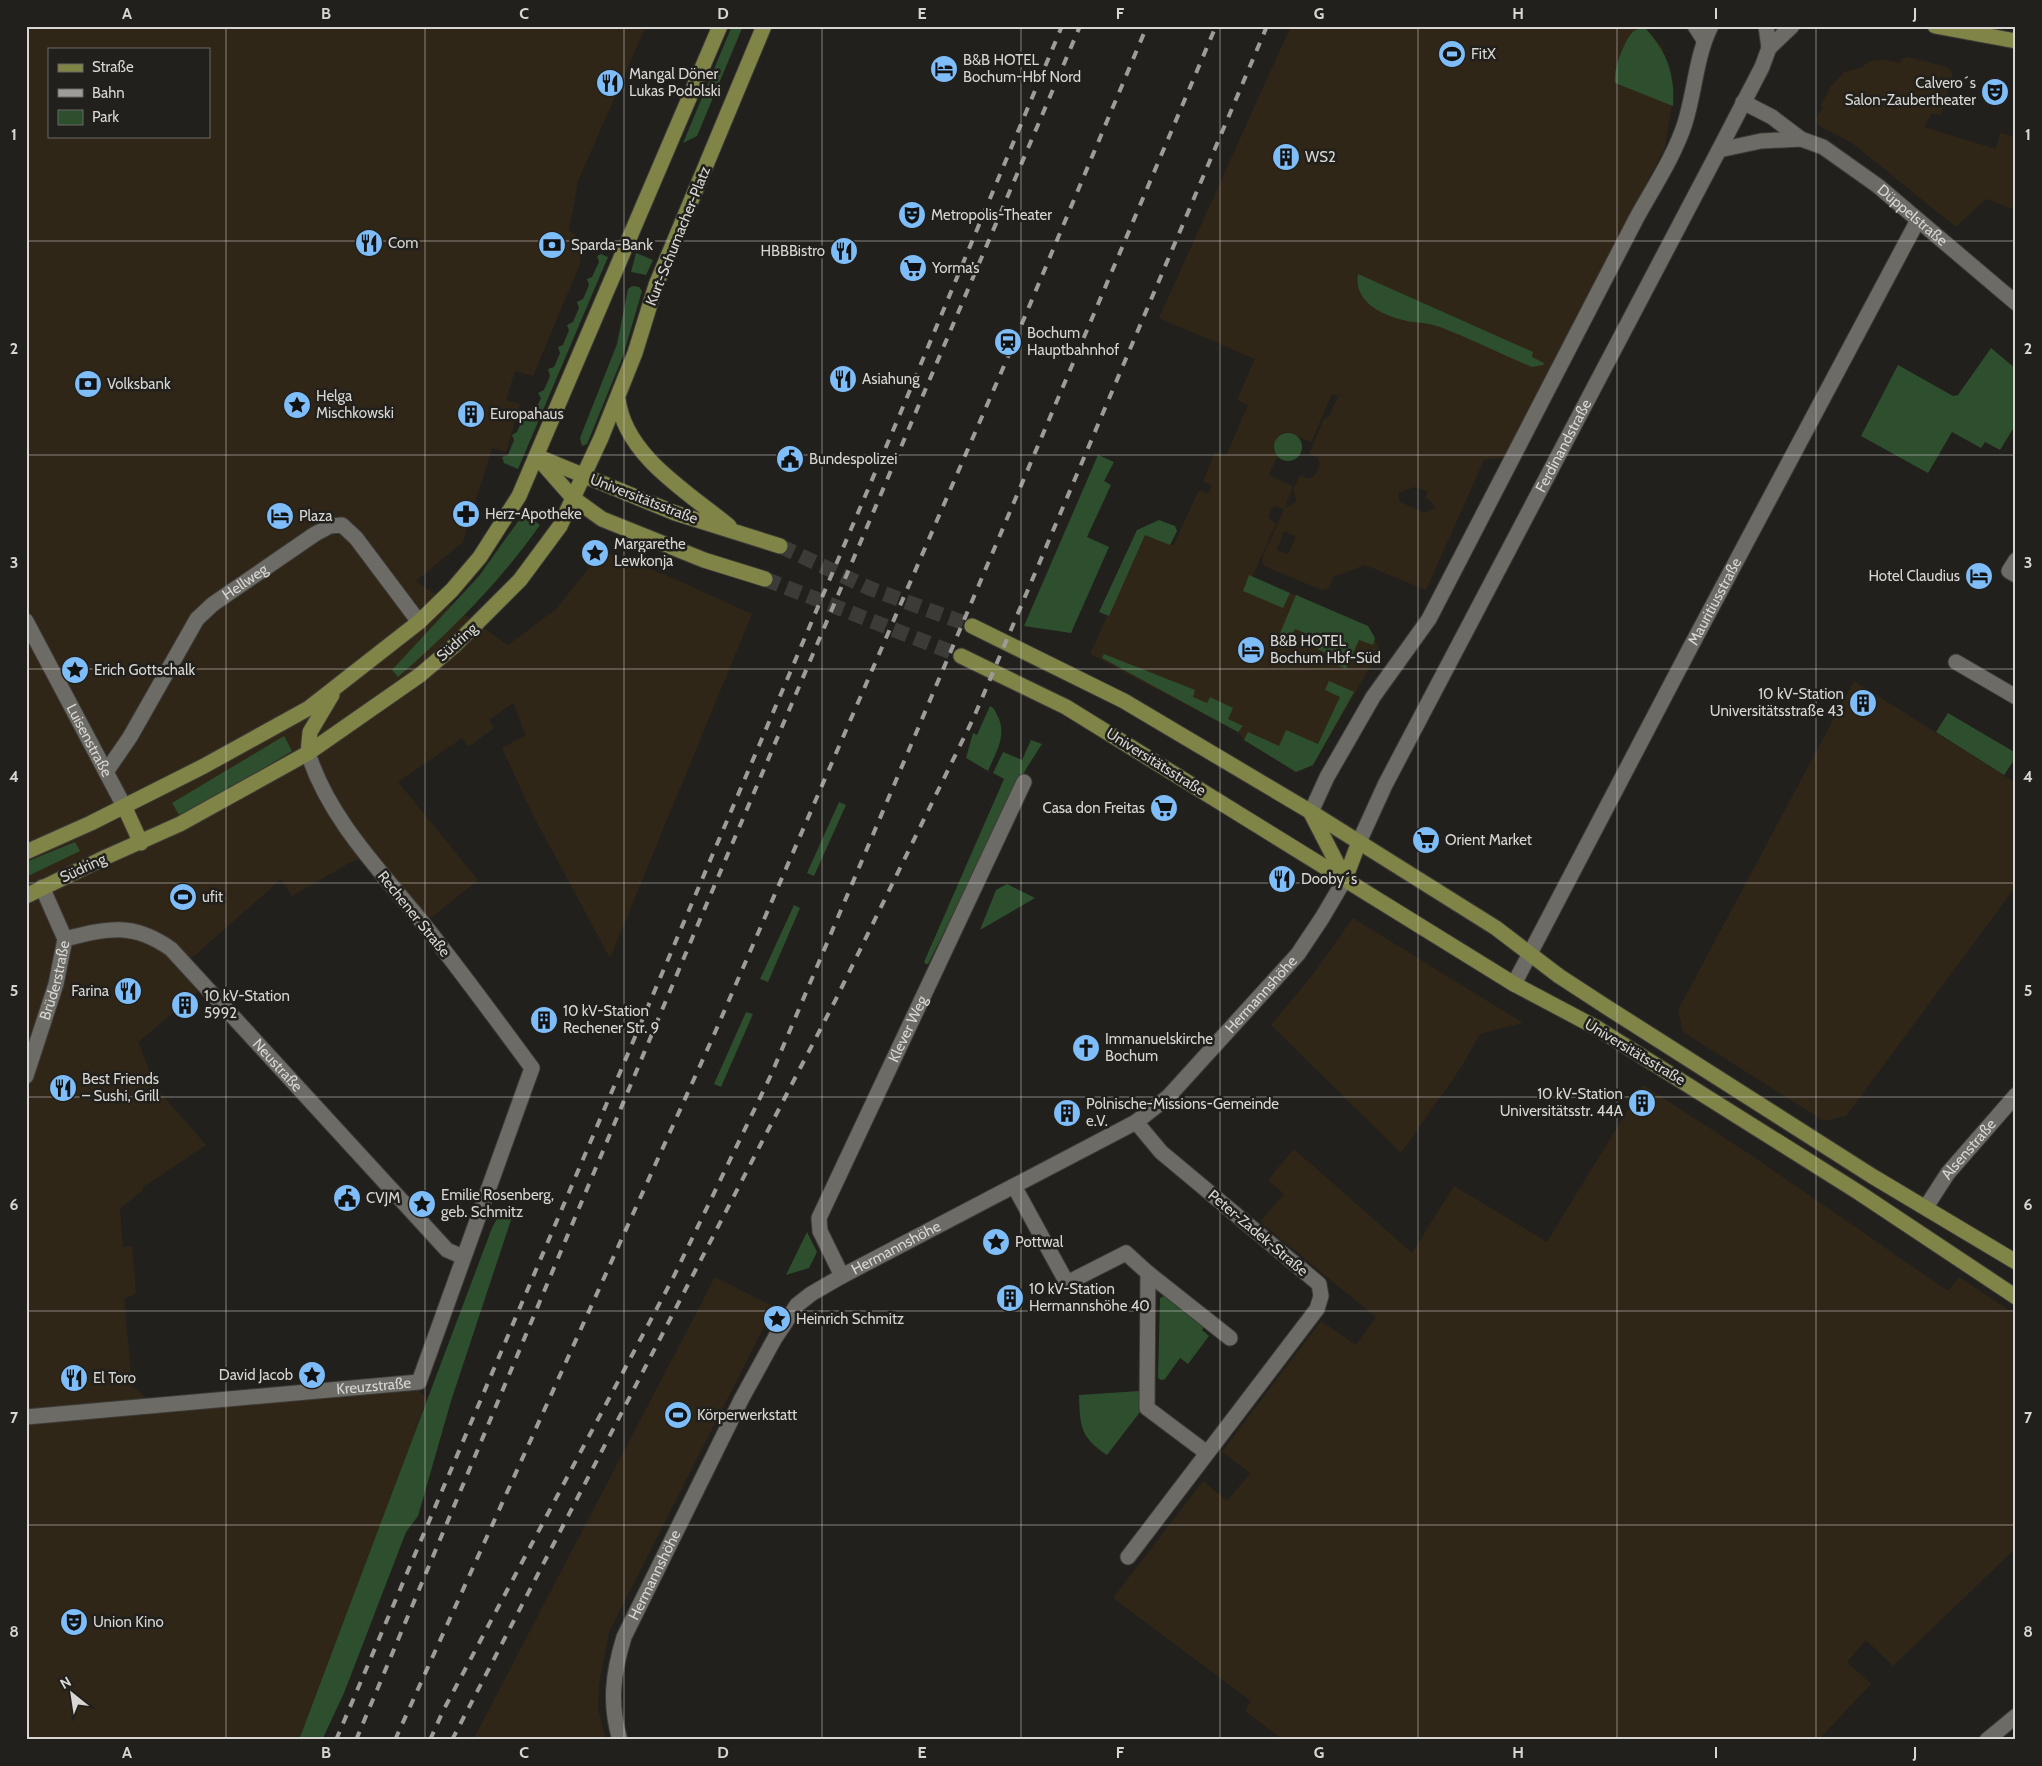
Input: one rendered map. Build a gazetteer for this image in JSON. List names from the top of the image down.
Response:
{
  "streets": {
    "main road": ["Kurt-Schumacher-Platz", "Universitätsstraße", "Südring"],
    "street": [
      "Düppelstraße",
      "Ferdinandstraße",
      "Hellweg",
      "Mauritiusstraße",
      "Luisenstraße",
      "Rechener Straße",
      "Brüderstraße",
      "Hermannshöhe",
      "Klever Weg",
      "Neustraße",
      "Alsenstraße",
      "Peter-Zadek-Straße",
      "Kreuzstraße"
    ]
  },
  "crossings": [
    ["Düppelstraße", "Ferdinandstraße"],
    ["Düppelstraße", "Mauritiusstraße"],
    ["Kurt-Schumacher-Platz", "Universitätsstraße"],
    ["Kurt-Schumacher-Platz", "Südring"],
    ["Ferdinandstraße", "Universitätsstraße"],
    ["Universitätsstraße", "Mauritiusstraße"],
    ["Universitätsstraße", "Südring"],
    ["Universitätsstraße", "Hermannshöhe"],
    ["Universitätsstraße", "Alsenstraße"],
    ["Hellweg", "Luisenstraße"],
    ["Südring", "Rechener Straße"],
    ["Südring", "Brüderstraße"],
    ["Rechener Straße", "Kreuzstraße"],
    ["Brüderstraße", "Neustraße"],
    ["Hermannshöhe", "Klever Weg"],
    ["Hermannshöhe", "Peter-Zadek-Straße"],
    ["Neustraße", "Kreuzstraße"]
  ],
  "places": {
    "sports": ["FitX", "ufit", "Körperwerkstatt"],
    "hotel": [
      "B&B HOTEL Bochum-Hbf Nord",
      "Plaza",
      "Hotel Claudius",
      "B&B HOTEL Bochum Hbf-Süd"
    ],
    "restaurant": [
      "Mangal Döner Lukas Podolski",
      "Com",
      "HBBBistro",
      "Asiahung",
      "Dooby´s",
      "Farina",
      "Best Friends – Sushi, Grill",
      "El Toro"
    ],
    "theatre": ["Calvero´s Salon-Zaubertheater", "Metropolis-Theater", "Union Kino"],
    "building": [
      "WS2",
      "Europahaus",
      "10 kV-Station Universitätsstraße 43",
      "10 kV-Station 5992",
      "10 kV-Station Rechener Str. 9",
      "10 kV-Station Universitätsstr. 44A",
      "Polnische-Missions-Gemeinde e.V.",
      "10 kV-Station Hermannshöhe 40"
    ],
    "bank": ["Sparda-Bank", "Volksbank"],
    "supermarket": ["Yorma’s", "Casa don Freitas", "Orient Market"],
    "station": ["Bochum Hauptbahnhof"],
    "place": [
      "Helga Mischkowski",
      "Margarethe Lewkonja",
      "Erich Gottschalk",
      "Emilie Rosenberg, geb. Schmitz",
      "Pottwal",
      "Heinrich Schmitz",
      "David Jacob"
    ],
    "public building": ["Bundespolizei", "CVJM"],
    "pharmacy": ["Herz-Apotheke"],
    "church": ["Immanuelskirche Bochum"]
  },
  "legend": ["Straße", "Bahn", "Park"],
  "north": "top left",
  "grid": {
    "columns": [
      "A",
      "B",
      "C",
      "D",
      "E",
      "F",
      "G",
      "H",
      "I",
      "J"
    ],
    "rows": [
      "1",
      "2",
      "3",
      "4",
      "5",
      "6",
      "7",
      "8"
    ]
  }
}
